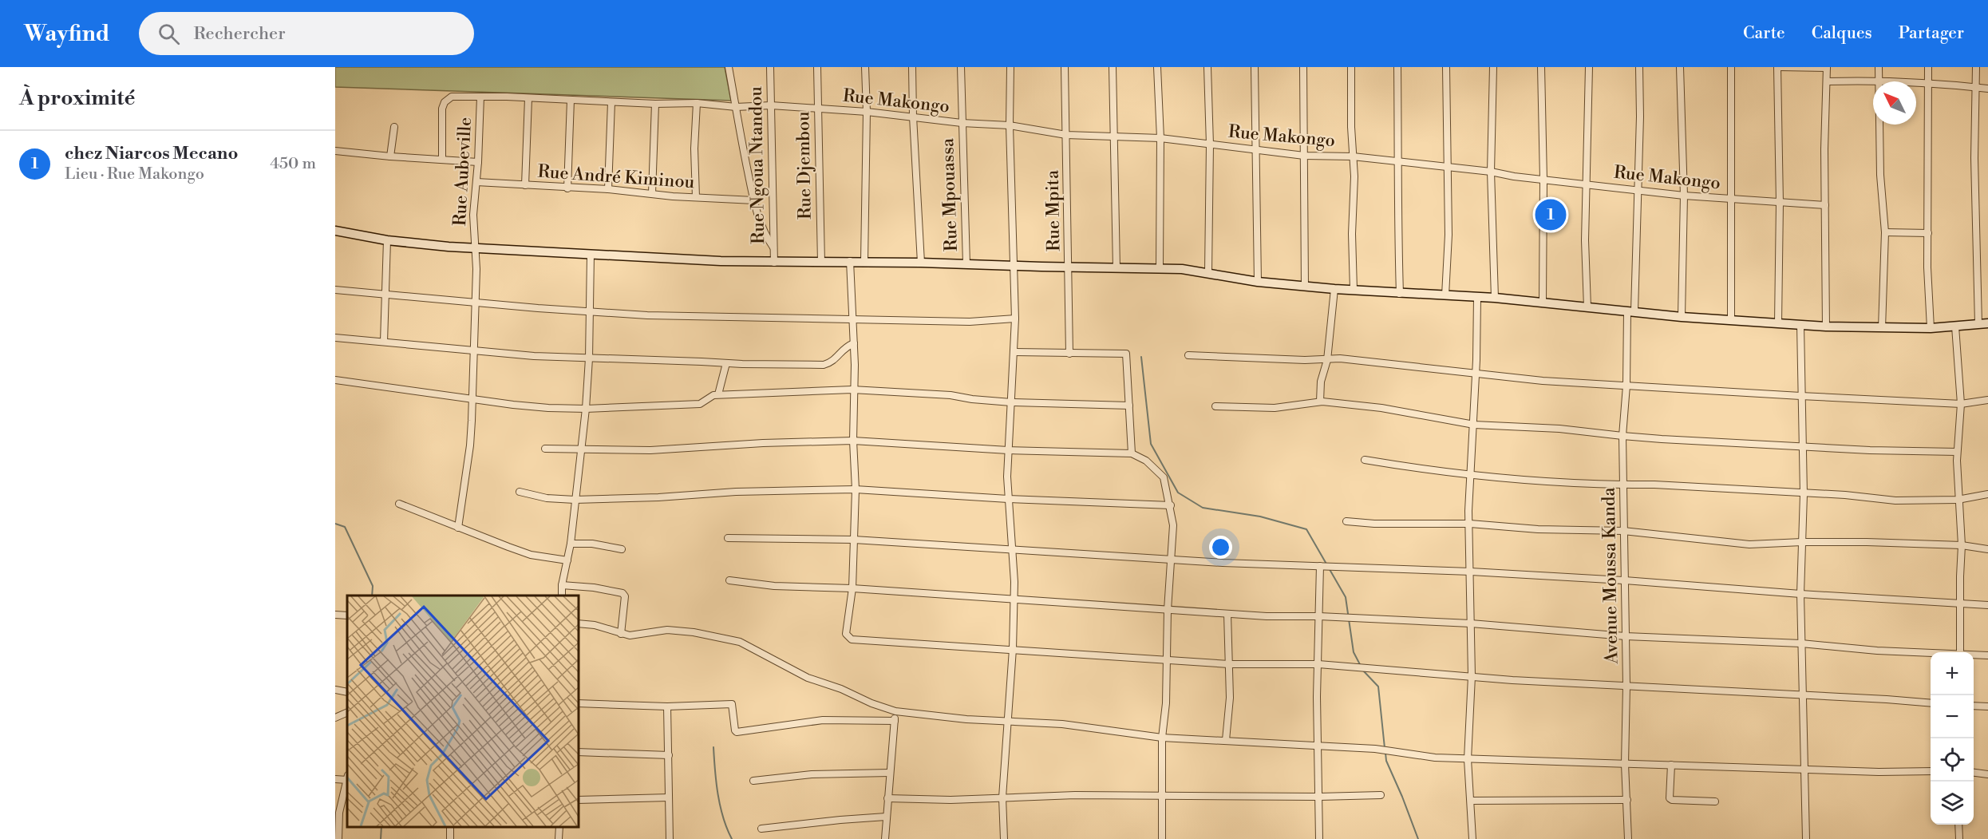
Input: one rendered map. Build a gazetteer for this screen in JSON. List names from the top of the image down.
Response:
{
  "streets": {
    "street": [
      "Rue Makongo",
      "Rue Ngoua Ntandou",
      "Rue Djembou",
      "Rue Aubeville",
      "Rue André Kiminou",
      "Rue Mpouassa",
      "Rue Mpita",
      "Avenue Moussa Kanda"
    ]
  },
  "crossings": [
    ["Rue Makongo", "Rue Ngoua Ntandou"],
    ["Rue Makongo", "Rue Djembou"],
    ["Rue Makongo", "Rue Aubeville"],
    ["Rue Makongo", "Rue Mpouassa"],
    ["Rue Makongo", "Rue Mpita"],
    ["Rue Makongo", "Avenue Moussa Kanda"],
    ["Rue Aubeville", "Rue André Kiminou"]
  ],
  "north": "top left",
  "page": {
    "header": "Wayfind",
    "search": "Rechercher",
    "nav": ["Carte", "Calques", "Partager"],
    "heading": "À proximité",
    "list": [
      {
        "mark": "1",
        "name": "chez Niarcos Mecano",
        "note": "Lieu · Rue Makongo",
        "value": "450 m"
      }
    ],
    "pins": "1",
    "map_buttons": ["+", "−"]
  }
}
